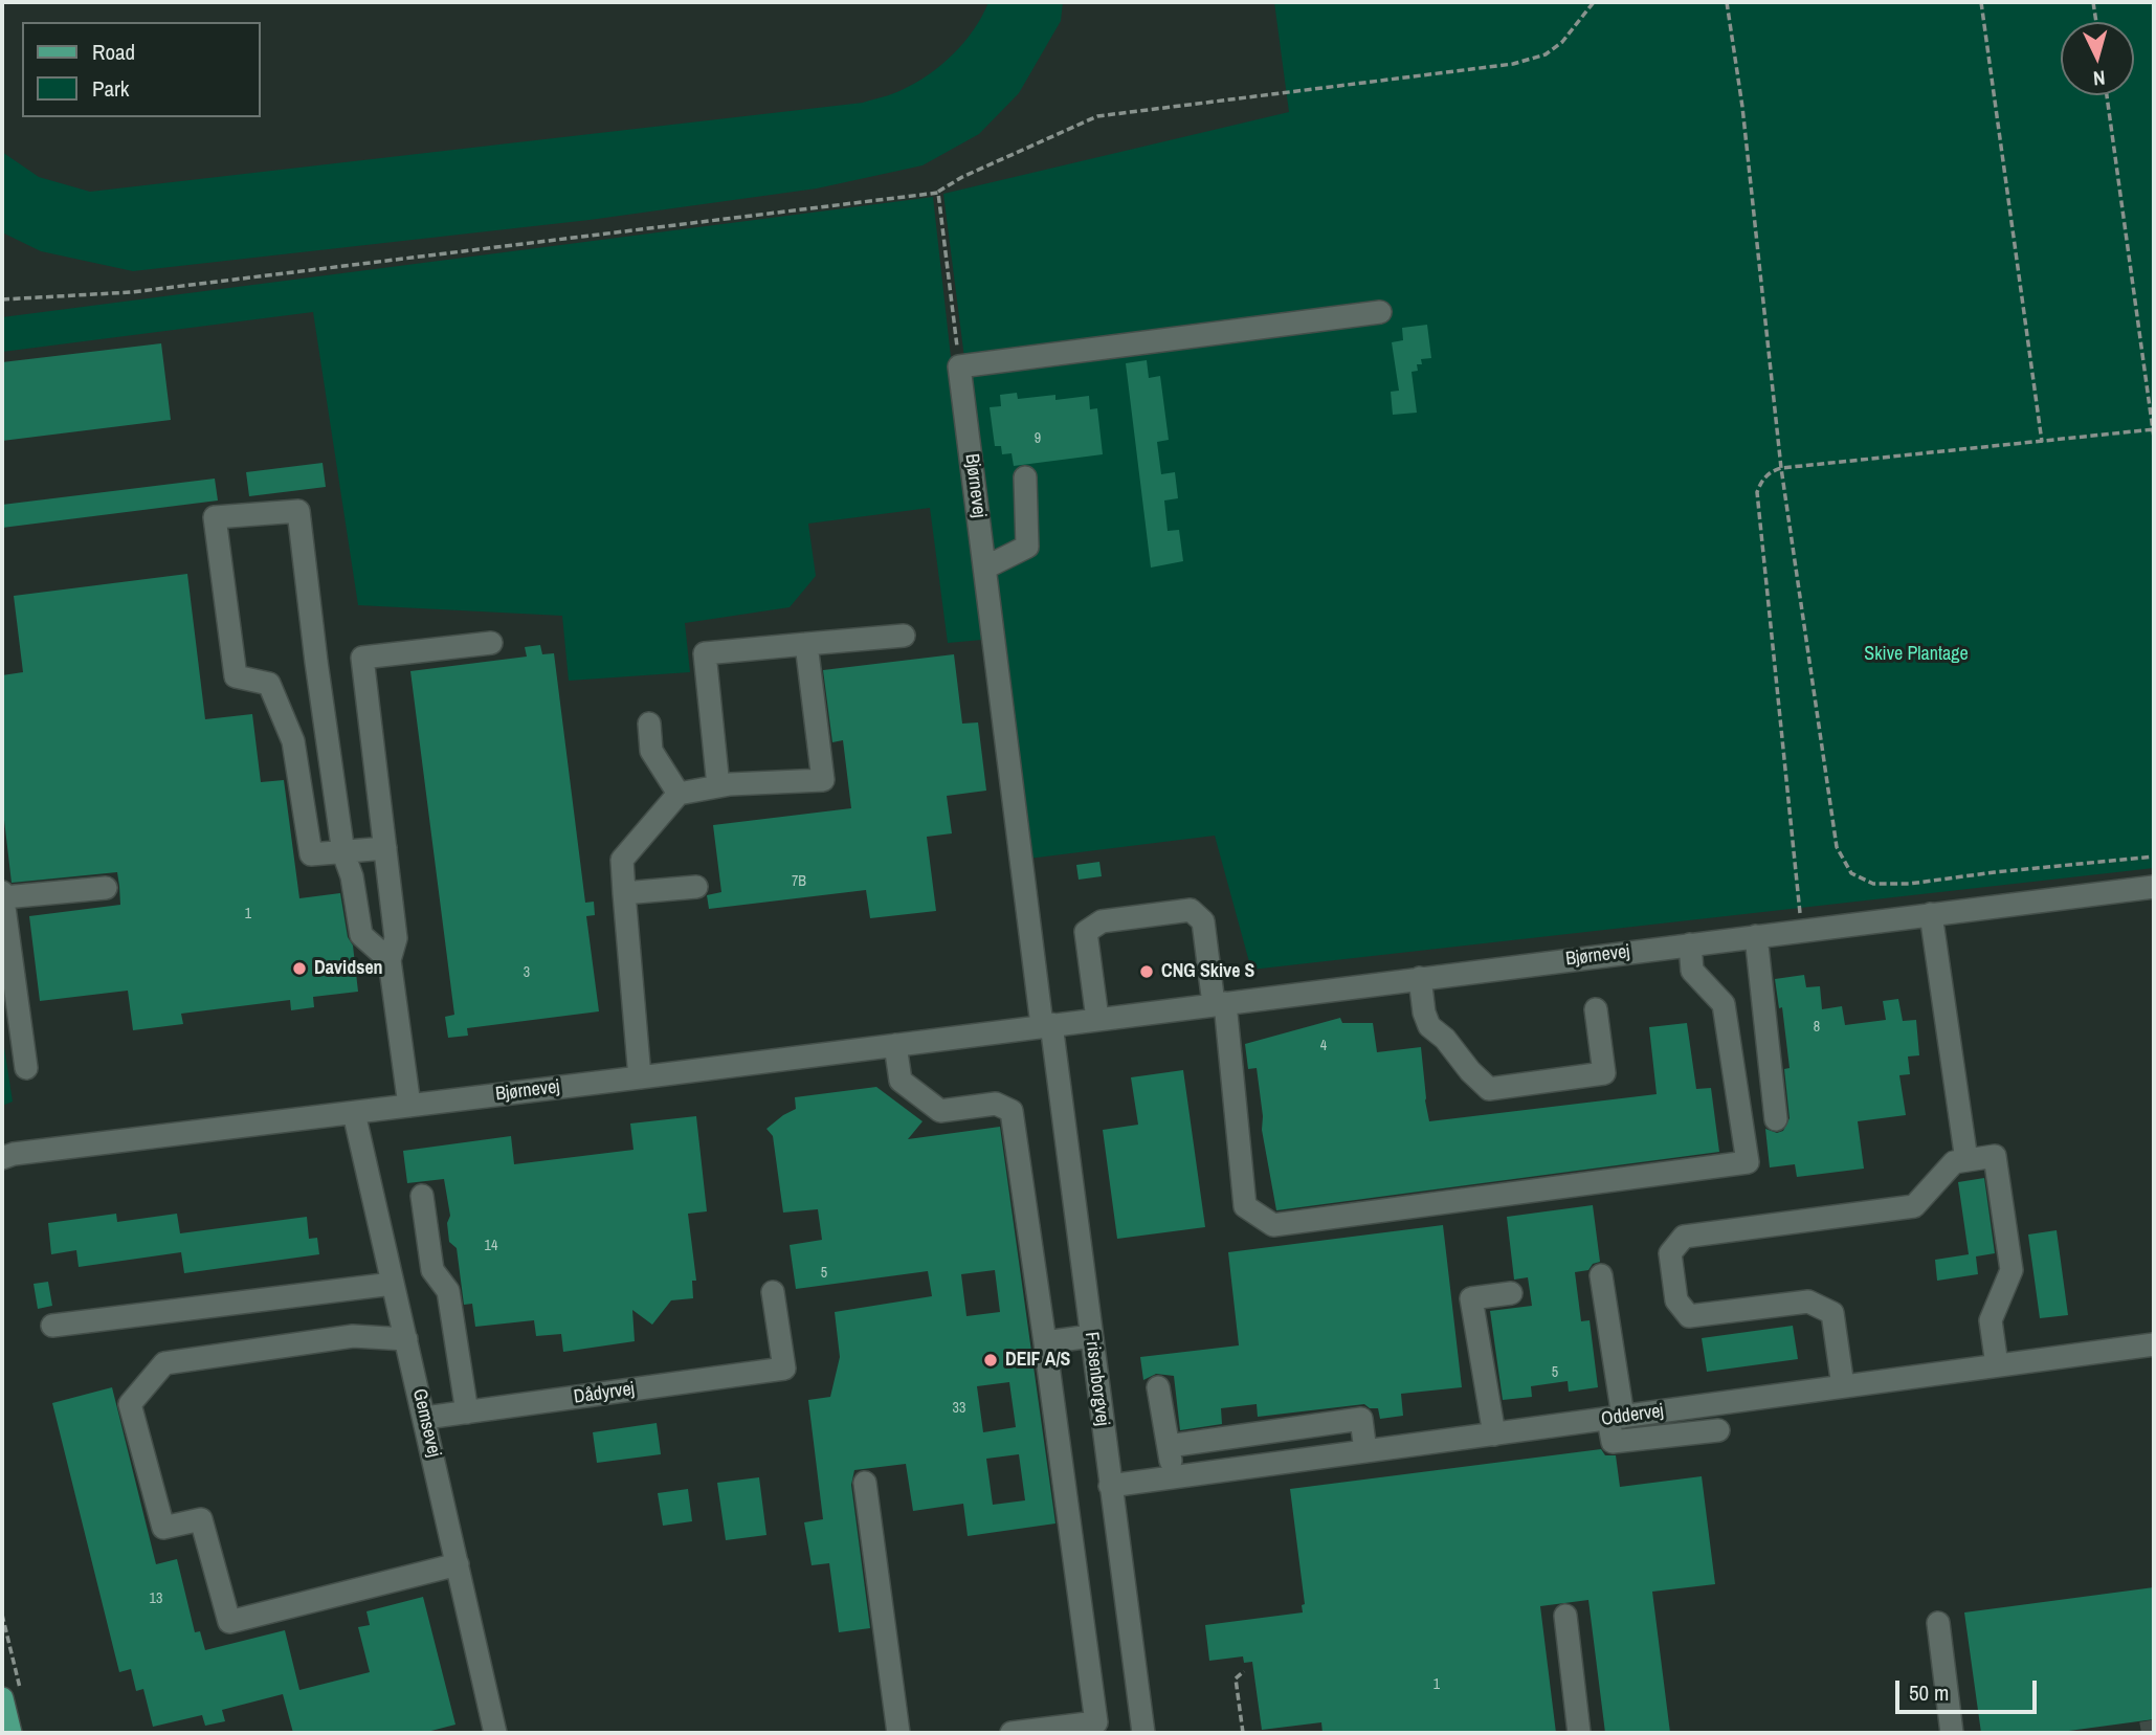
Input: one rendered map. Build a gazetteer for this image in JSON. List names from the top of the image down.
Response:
{
  "streets": {
    "street": [
      "Bjørnevej",
      "Frisenborgvej",
      "Dådyrvej",
      "Oddervej",
      "Gemsevej"
    ]
  },
  "crossings": [
    ["Bjørnevej", "Frisenborgvej"],
    ["Bjørnevej", "Gemsevej"],
    ["Frisenborgvej", "Oddervej"],
    ["Dådyrvej", "Gemsevej"]
  ],
  "parks": ["Skive Plantage"],
  "places": ["Davidsen", "CNG Skive S", "DEIF A/S"],
  "house_numbers": [
    "9",
    "7B",
    "1",
    "3",
    "8",
    "4",
    "14",
    "5",
    "5",
    "33",
    "13",
    "1"
  ],
  "legend": ["Road", "Park"],
  "scale_bar": "50 m",
  "north": "bottom"
}
